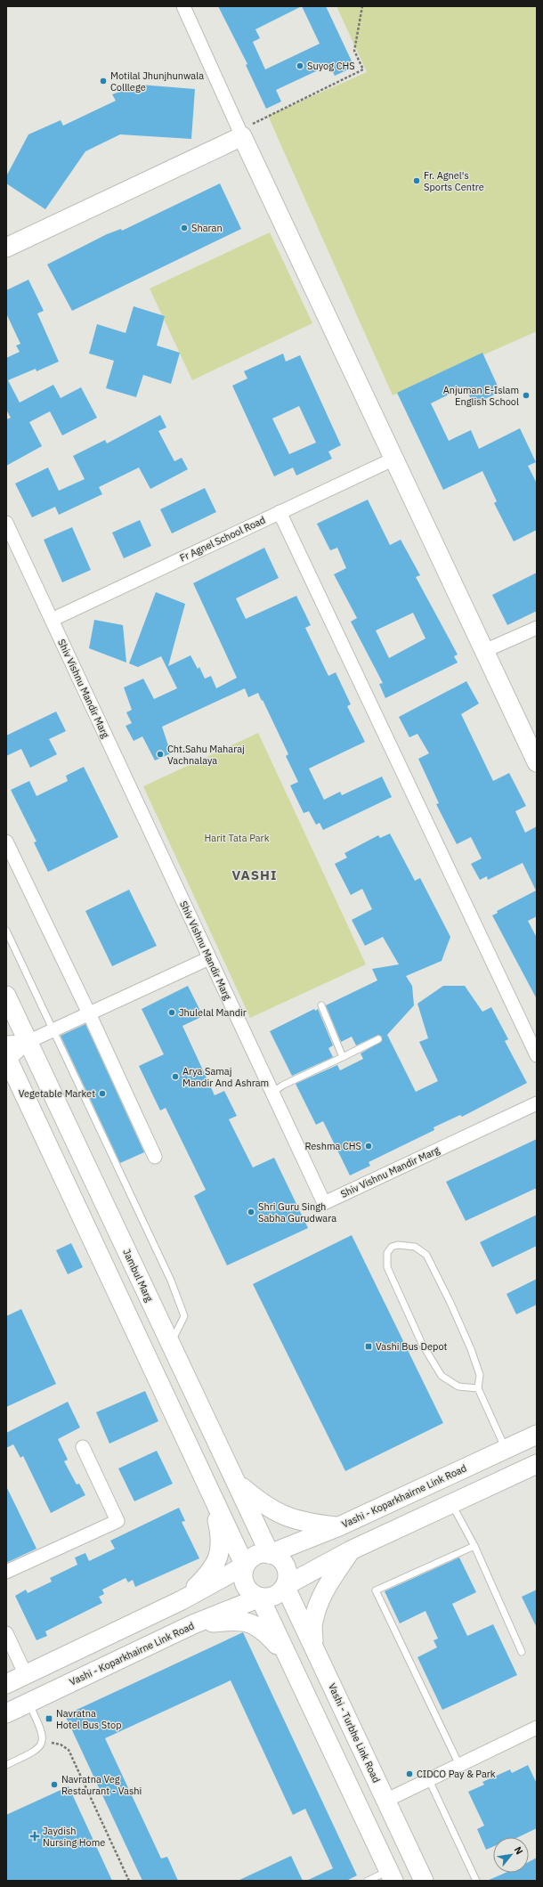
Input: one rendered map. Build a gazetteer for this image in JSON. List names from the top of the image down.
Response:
{
  "streets": {
    "main road": ["Jambul Marg", "Vashi - Koparkhairne Link Road", "Vashi - Turbhe Link Road"],
    "street": ["Fr Agnel School Road", "Shiv Vishnu Mandir Marg"]
  },
  "crossings": [
    ["Fr Agnel School Road", "Shiv Vishnu Mandir Marg"],
    ["Jambul Marg", "Vashi - Koparkhairne Link Road"],
    ["Jambul Marg", "Vashi - Turbhe Link Road"],
    ["Vashi - Koparkhairne Link Road", "Vashi - Turbhe Link Road"]
  ],
  "districts": ["VASHI"],
  "parks": ["Harit Tata Park"],
  "places": {
    "other": [
      "Suyog CHS",
      "Motilal Jhunjhunwala Colllege",
      "Fr. Agnel's Sports Centre",
      "Sharan",
      "Anjuman E-Islam English School",
      "Cht.Sahu Maharaj Vachnalaya",
      "Jhulelal Mandir",
      "Arya Samaj Mandir And Ashram",
      "Vegetable Market",
      "Reshma CHS",
      "Shri Guru Singh Sabha Gurudwara",
      "CIDCO Pay & Park",
      "Navratna Veg Restaurant - Vashi"
    ],
    "transit": ["Vashi Bus Depot", "Navratna Hotel Bus Stop"],
    "health": ["Jaydish Nursing Home"]
  },
  "north": "top right"
}
